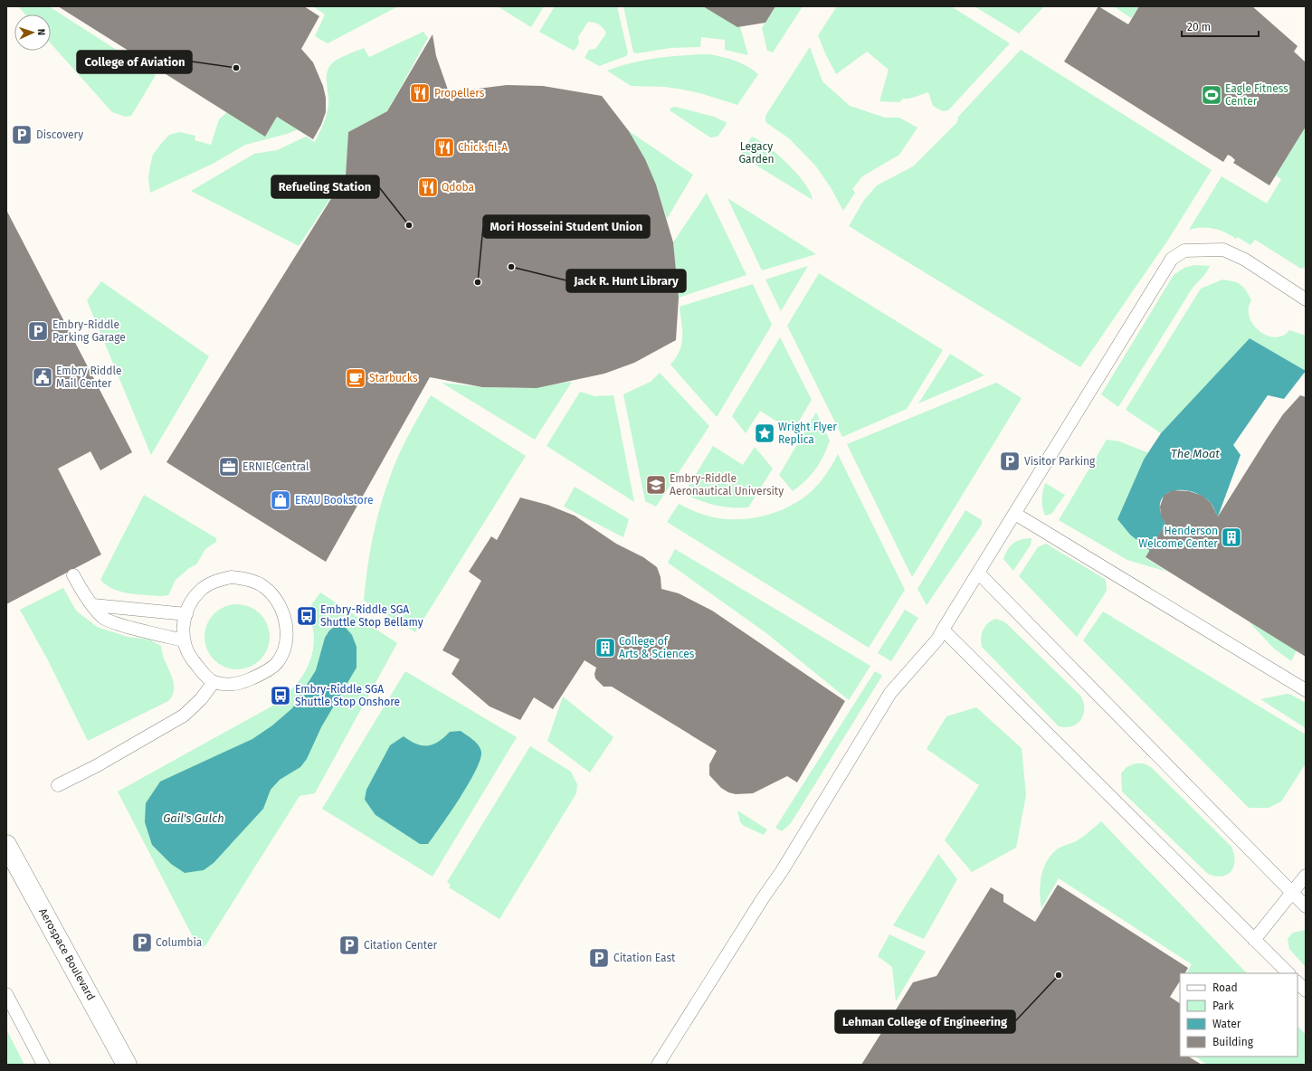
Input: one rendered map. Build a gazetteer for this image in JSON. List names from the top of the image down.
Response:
{
  "streets": {
    "street": ["Aerospace Boulevard"]
  },
  "water": ["The Moat", "Gail's Gulch"],
  "parks": ["Legacy Garden"],
  "places": {
    "other": [
      "College of Aviation",
      "Refueling Station",
      "Jack R. Hunt Library",
      "Mori Hosseini Student Union",
      "Lehman College of Engineering"
    ],
    "restaurant": ["Propellers", "Chick-fil-A", "Qdoba"],
    "sports": ["Eagle Fitness Center"],
    "parking": [
      "Discovery",
      "Embry-Riddle Parking Garage",
      "Visitor Parking",
      "Columbia",
      "Citation Center",
      "Citation East"
    ],
    "public building": ["Embry Riddle Mail Center"],
    "cafe": ["Starbucks"],
    "place": ["Wright Flyer Replica"],
    "office": ["ERNIE Central"],
    "school or university": ["Embry-Riddle Aeronautical University"],
    "shop": ["ERAU Bookstore"],
    "building": ["Henderson Welcome Center", "College of Arts & Sciences"],
    "bus stop": ["Embry-Riddle SGA Shuttle Stop Bellamy", "Embry-Riddle SGA Shuttle Stop Onshore"]
  },
  "legend": [
    "Road",
    "Park",
    "Water",
    "Building"
  ],
  "scale_bar": "20 m",
  "north": "right"
}
